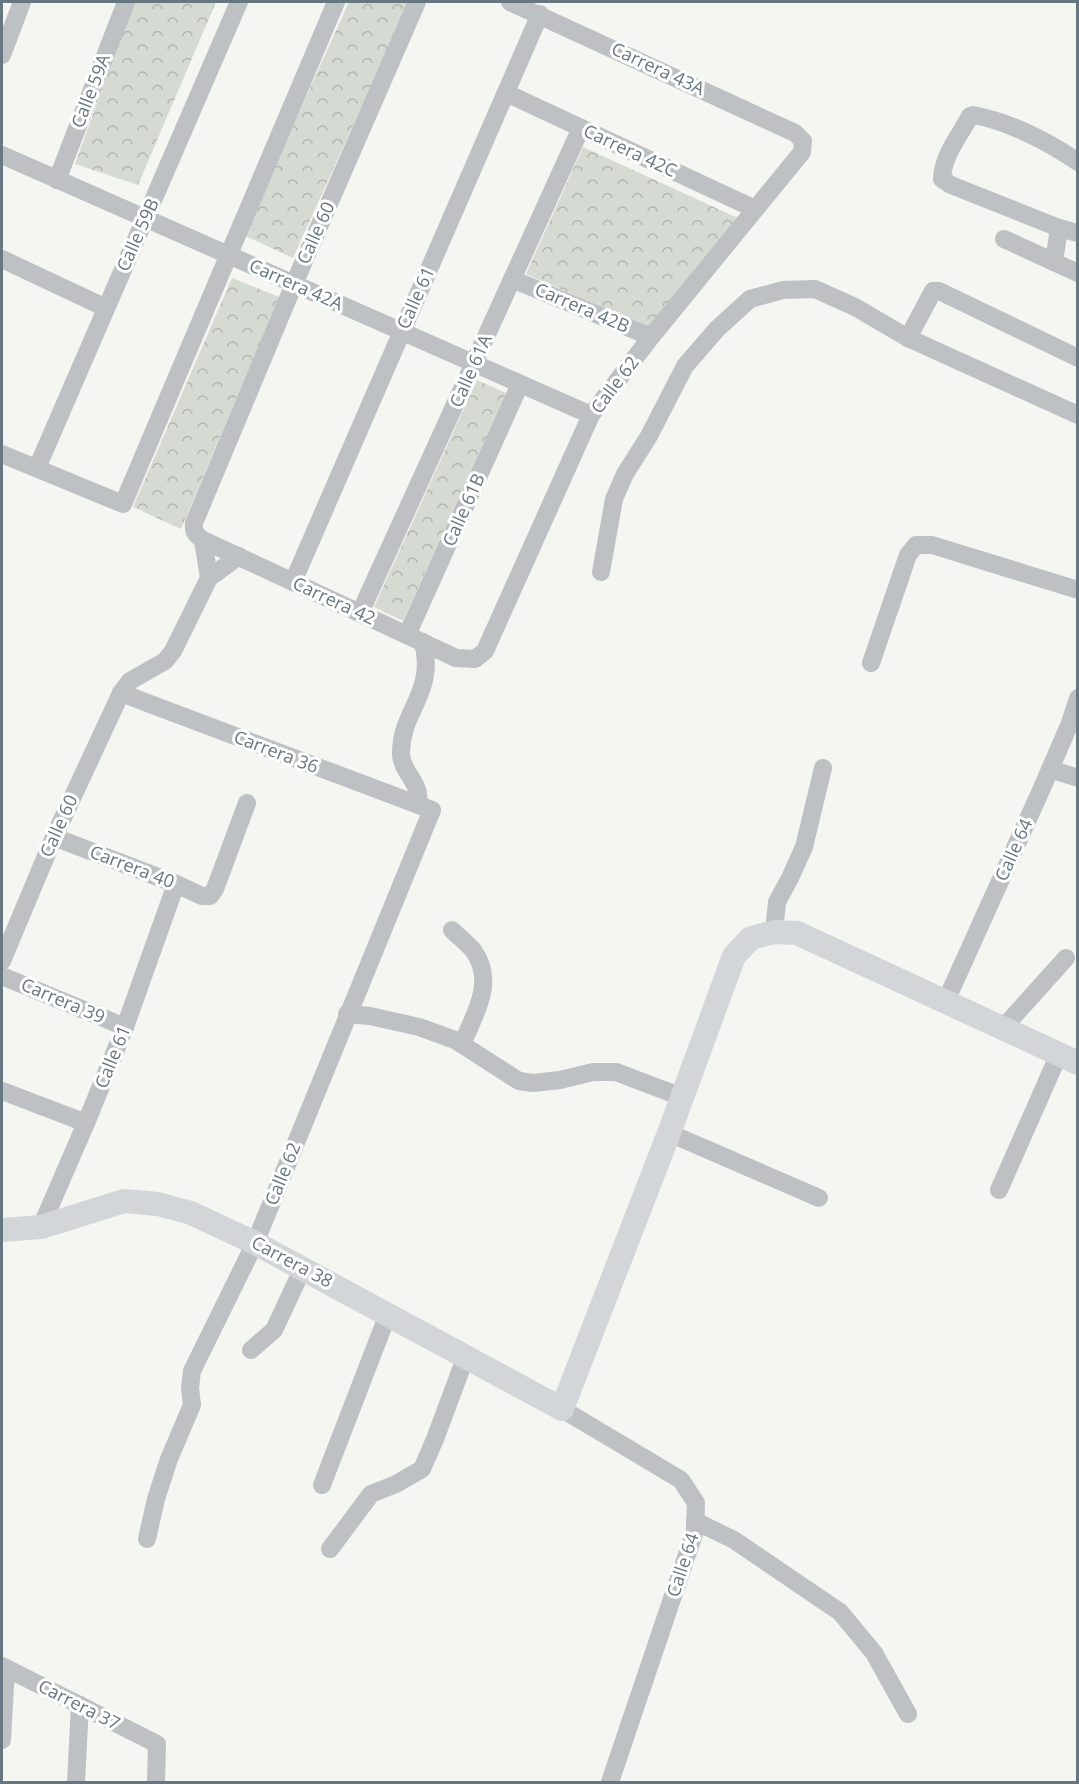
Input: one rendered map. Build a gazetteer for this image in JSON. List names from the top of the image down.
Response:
{
  "streets": {
    "main road": ["Carrera 38"],
    "street": [
      "Carrera 43A",
      "Calle 59A",
      "Carrera 42C",
      "Calle 60",
      "Calle 59B",
      "Carrera 42A",
      "Calle 61",
      "Carrera 42B",
      "Calle 61A",
      "Calle 62",
      "Calle 61B",
      "Carrera 42",
      "Carrera 36",
      "Calle 64",
      "Carrera 40",
      "Carrera 39",
      "Carrera 37"
    ]
  },
  "crossings": [
    ["Carrera 43A", "Calle 61"],
    ["Carrera 43A", "Calle 62"],
    ["Calle 59A", "Carrera 42A"],
    ["Carrera 42C", "Calle 61"],
    ["Carrera 42C", "Calle 61A"],
    ["Carrera 42C", "Calle 62"],
    ["Calle 60", "Carrera 42A"],
    ["Calle 60", "Carrera 42"],
    ["Calle 60", "Carrera 36"],
    ["Calle 60", "Carrera 40"],
    ["Calle 59B", "Carrera 42A"],
    ["Carrera 42A", "Calle 61"],
    ["Carrera 42A", "Calle 61A"],
    ["Carrera 42A", "Calle 62"],
    ["Carrera 42A", "Calle 61B"],
    ["Calle 61", "Carrera 42"],
    ["Calle 61", "Carrera 40"],
    ["Calle 61", "Carrera 39"],
    ["Calle 61", "Carrera 38"],
    ["Carrera 42B", "Calle 61A"],
    ["Carrera 42B", "Calle 62"],
    ["Calle 61A", "Carrera 42"],
    ["Calle 62", "Carrera 42"],
    ["Calle 62", "Carrera 36"],
    ["Calle 62", "Carrera 38"],
    ["Calle 61B", "Carrera 42"],
    ["Calle 64", "Carrera 38"]
  ]
}
